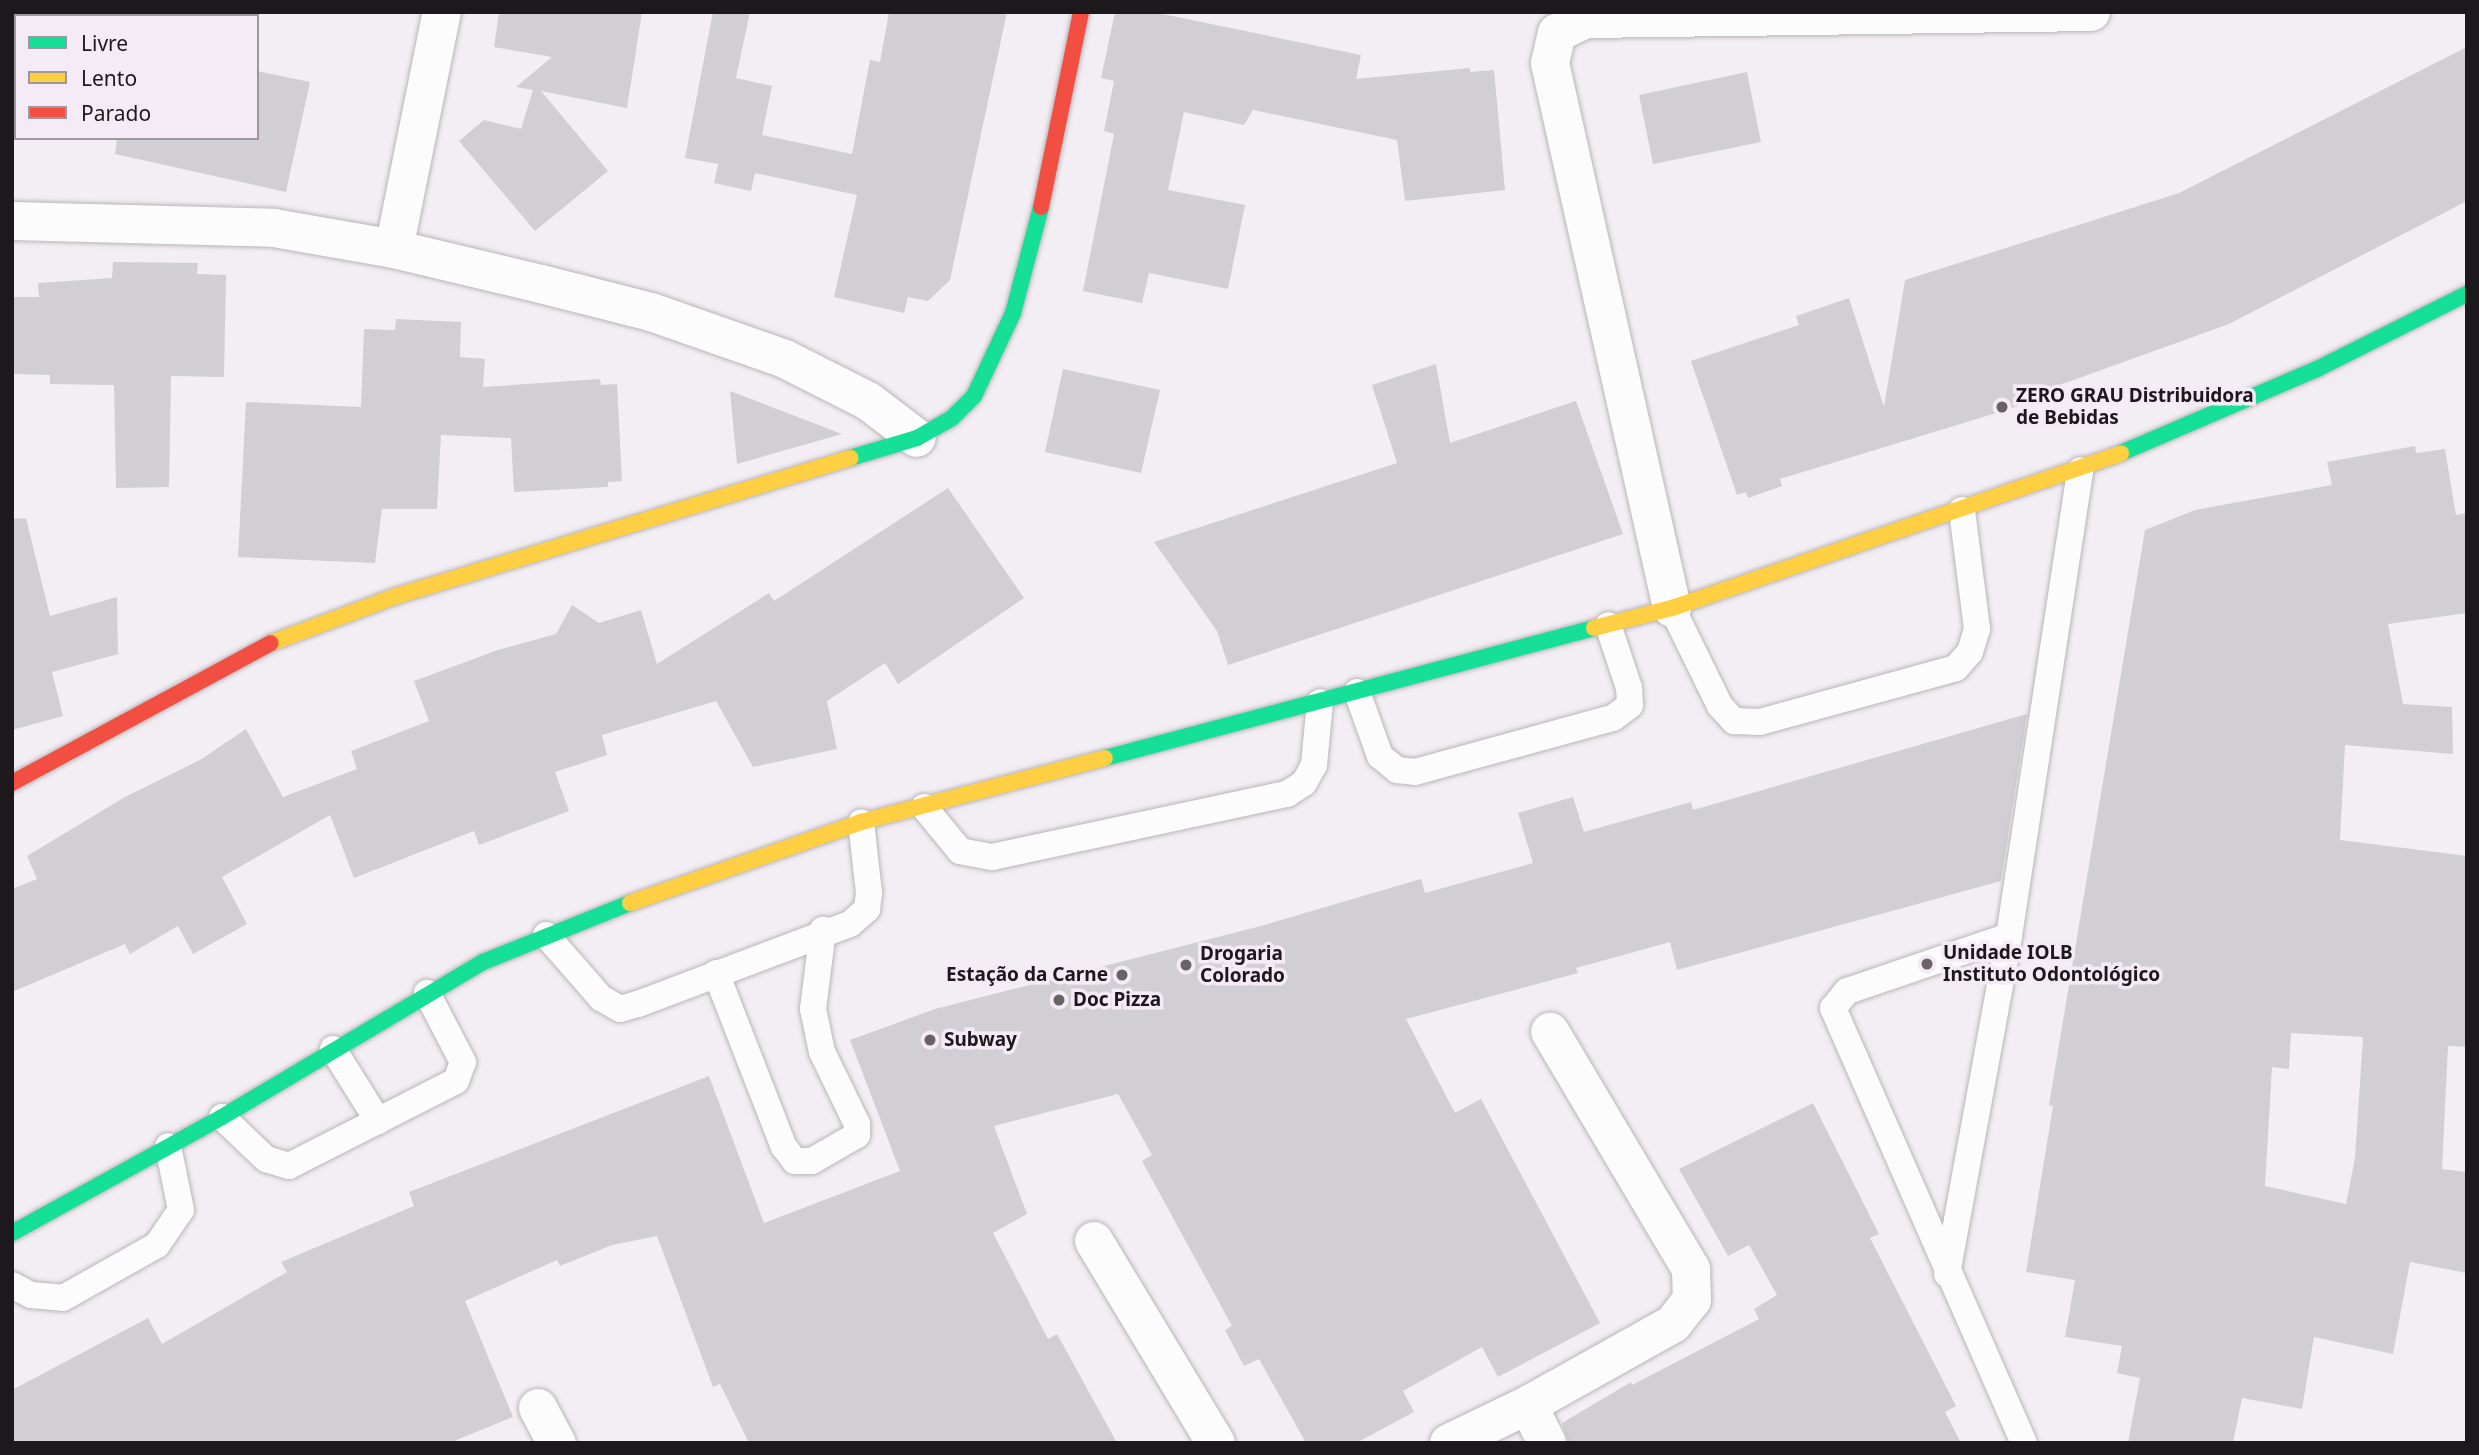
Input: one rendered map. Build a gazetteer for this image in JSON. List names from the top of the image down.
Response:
{
  "places": [
    "ZERO GRAU Distribuidora de Bebidas",
    "Unidade IOLB Instituto Odontológico",
    "Drogaria Colorado",
    "Estação da Carne",
    "Doc Pizza",
    "Subway"
  ],
  "legend": ["Livre", "Lento", "Parado"]
}
